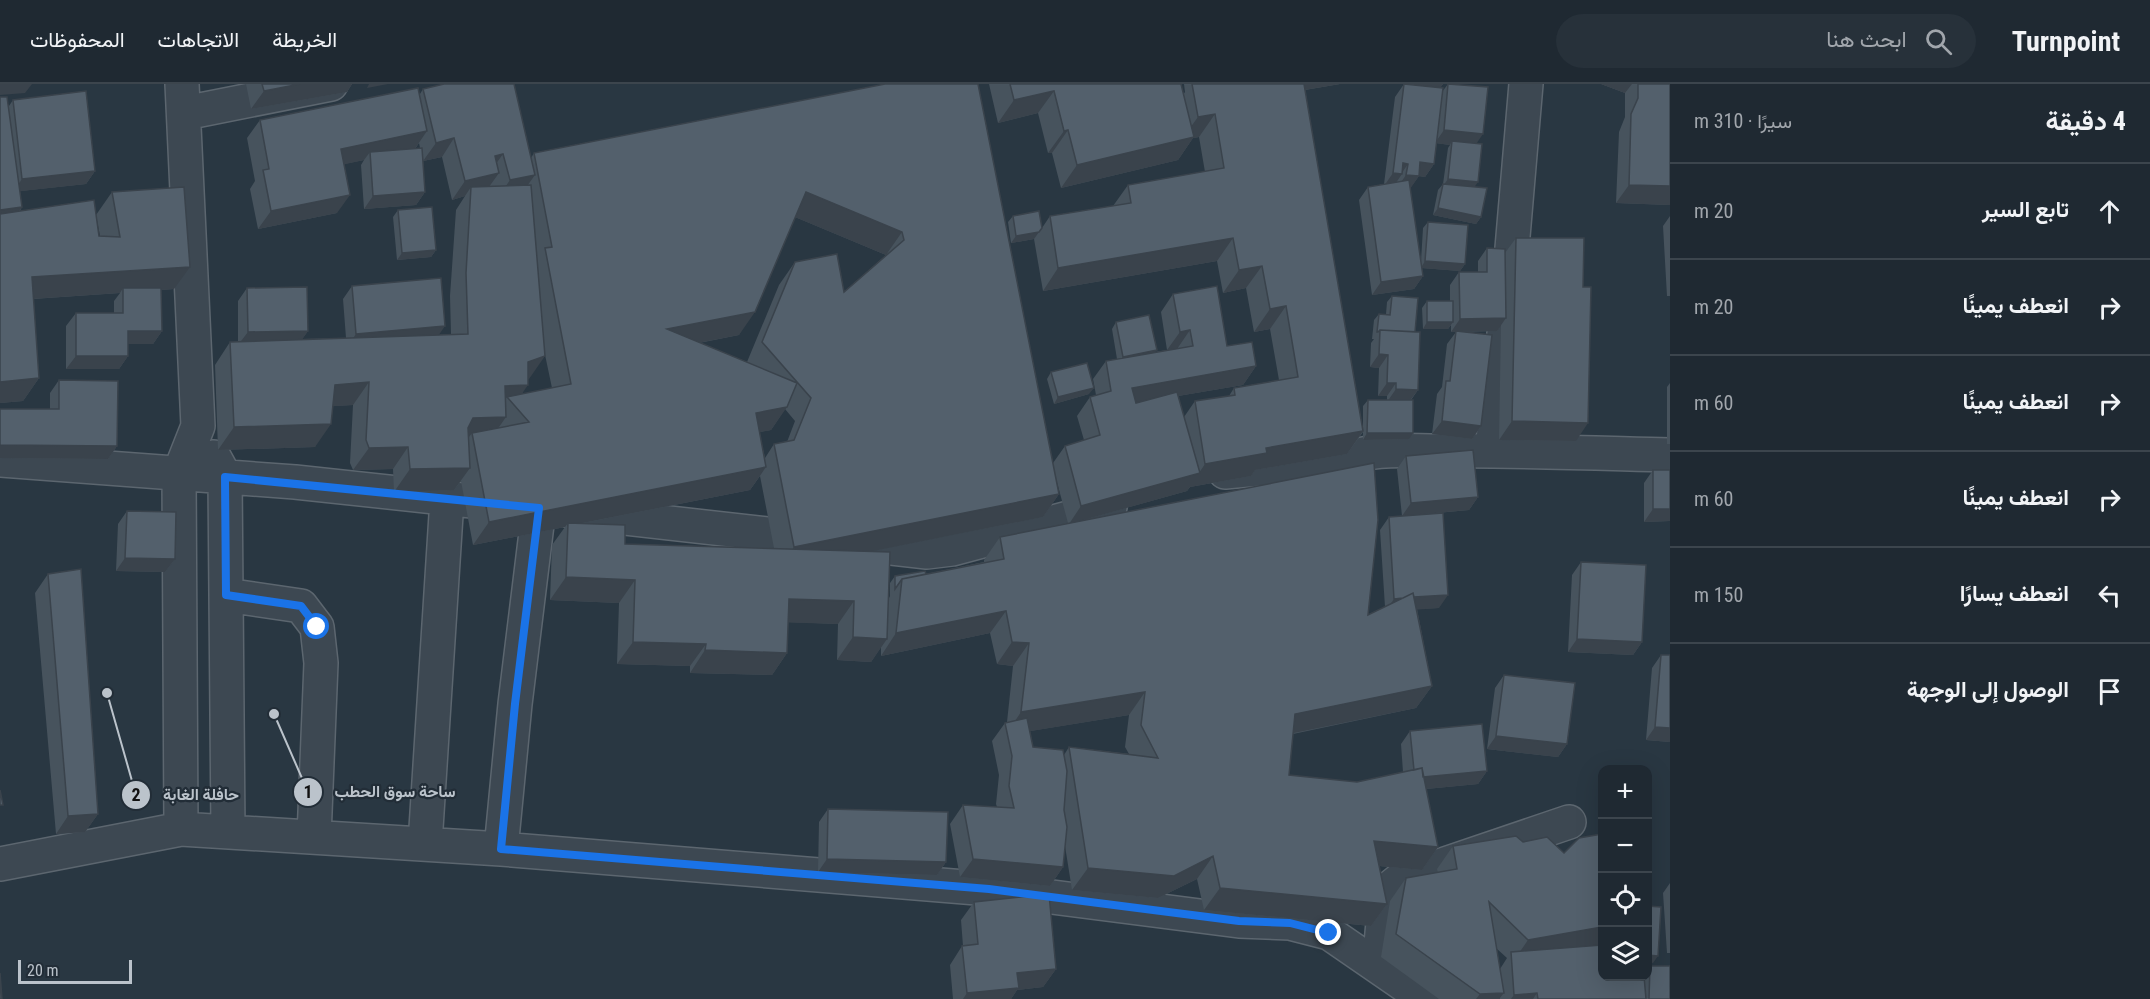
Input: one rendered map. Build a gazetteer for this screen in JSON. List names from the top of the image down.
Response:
{
  "places": ["حافلة الغابة", "ساحة سوق الحطب"],
  "scale_bar": "20 m",
  "page": {
    "header": "Turnpoint",
    "search": "ابحث هنا",
    "nav": ["الخريطة", "الاتجاهات", "المحفوظات"],
    "heading": ["4 دقيقة", "سيرًا · 310 m"],
    "list": [
      ["تابع السير", "20 m"],
      ["انعطف يمينًا", "20 m"],
      ["انعطف يمينًا", "60 m"],
      ["انعطف يمينًا", "60 m"],
      ["انعطف يسارًا", "150 m"],
      "الوصول إلى الوجهة"
    ],
    "map_buttons": ["+", "−"],
    "scale": "20 m"
  }
}
